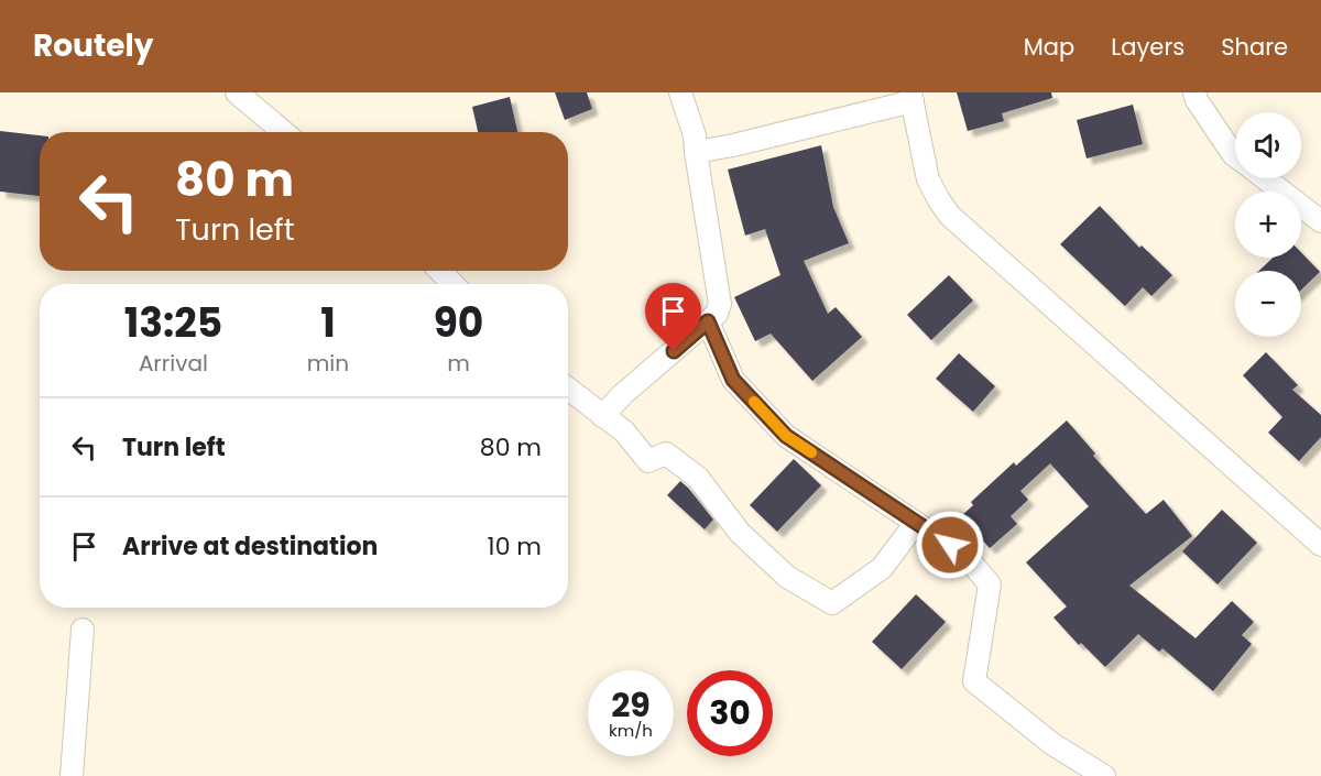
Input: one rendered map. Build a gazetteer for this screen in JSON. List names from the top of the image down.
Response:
{
  "page": {
    "header": "Routely",
    "nav": ["Map", "Layers", "Share"],
    "map_buttons": ["+", "−"],
    "turn": ["80 m", "Turn left"],
    "eta": [
      "13:25",
      "Arrival",
      "1",
      "min",
      "90",
      "m"
    ],
    "list": [
      {
        "name": "Turn left",
        "value": "80 m"
      },
      {
        "name": "Arrive at destination",
        "value": "10 m"
      }
    ],
    "speed": "29 km/h",
    "limit": "30"
  }
}
